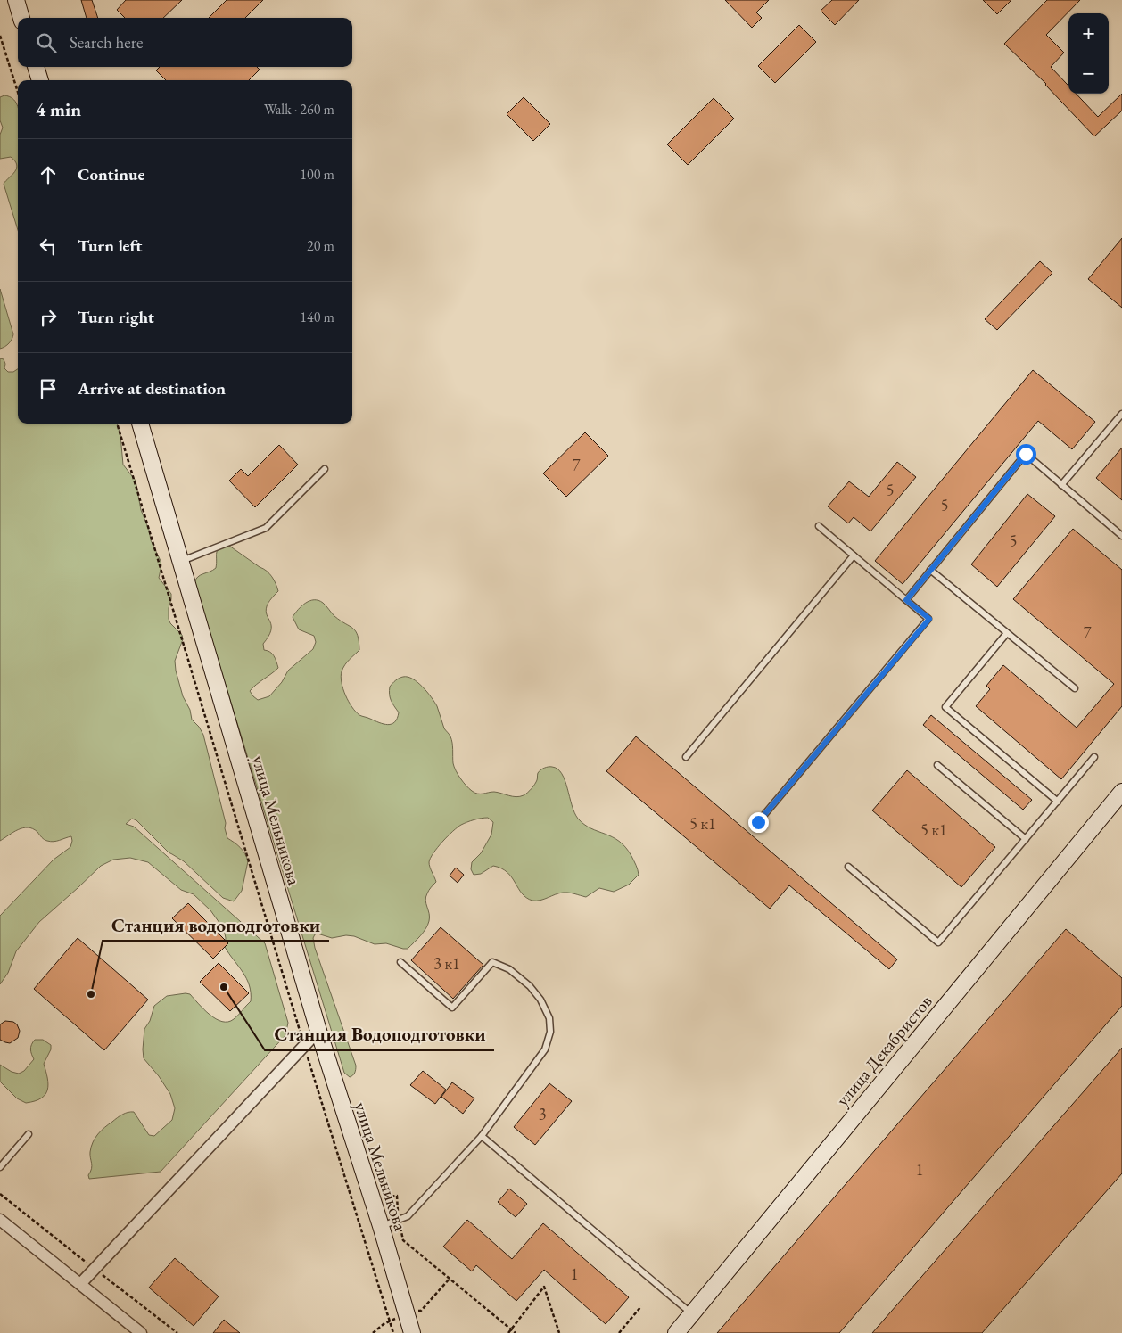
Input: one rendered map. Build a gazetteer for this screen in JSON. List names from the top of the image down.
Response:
{
  "streets": {
    "street": ["улица Мельникова", "улица Декабристов"]
  },
  "places": ["Станция Водоподготовки", "Станция водоподготовки"],
  "house_numbers": [
    "7",
    "5",
    "5",
    "5",
    "7",
    "5 к1",
    "5 к1",
    "3 к1",
    "3",
    "1",
    "1"
  ],
  "page": {
    "map_buttons": ["+", "−"],
    "search": "Search here",
    "heading": ["4 min", "Walk · 260 m"],
    "list": [
      ["Continue", "100 m"],
      ["Turn left", "20 m"],
      ["Turn right", "140 m"],
      "Arrive at destination"
    ]
  }
}
